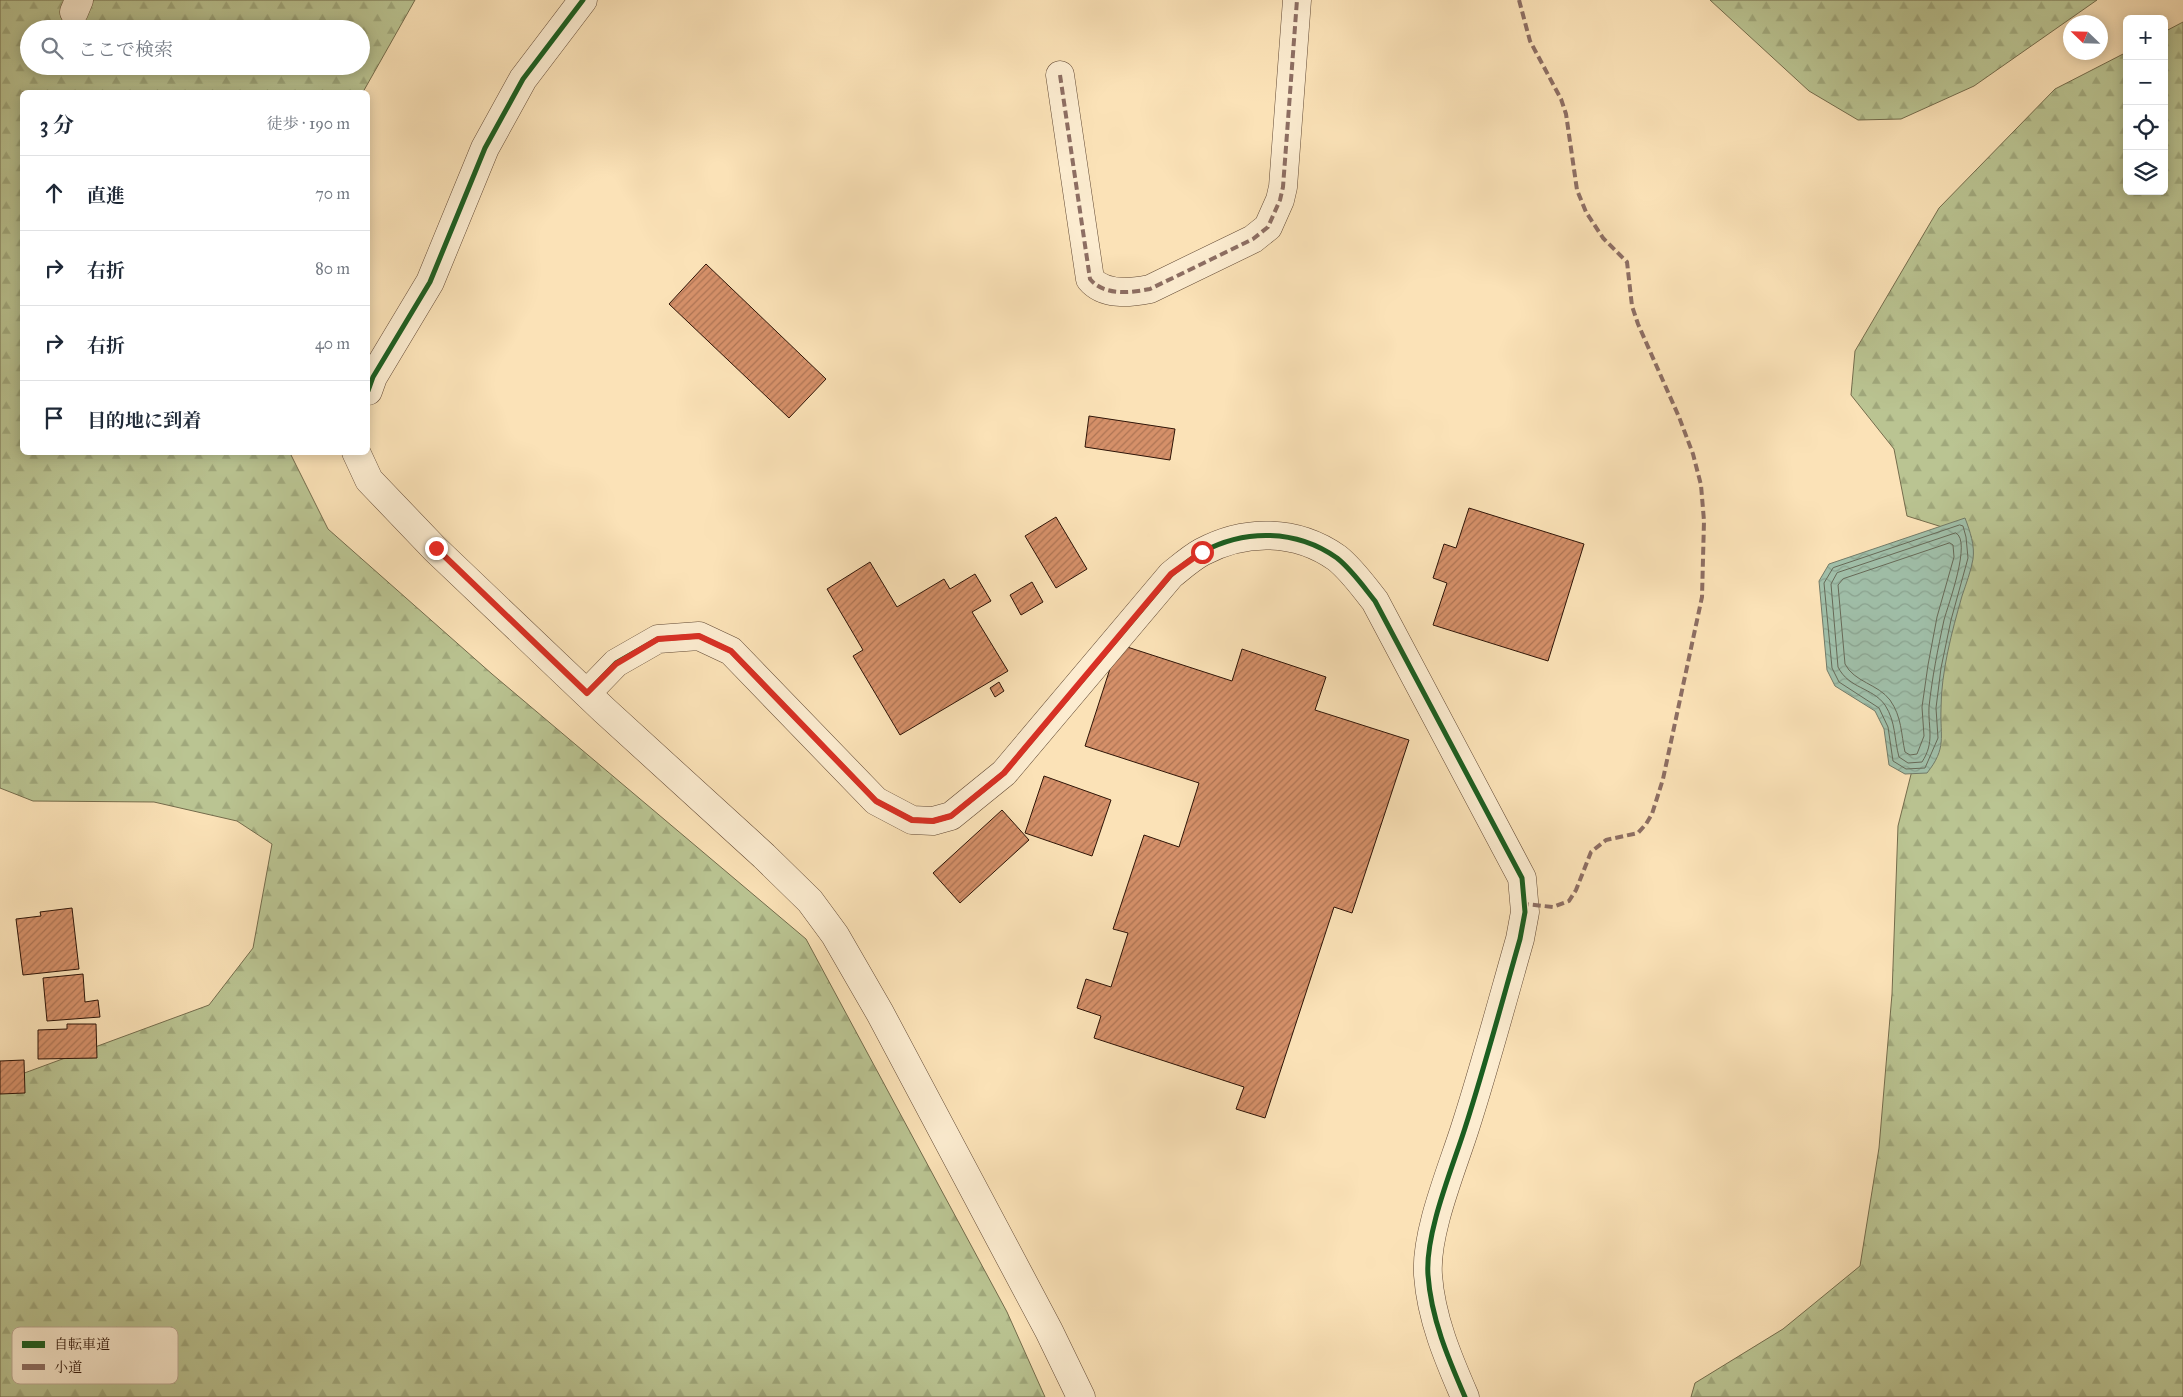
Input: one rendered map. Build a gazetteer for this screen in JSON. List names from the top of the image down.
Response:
{
  "legend": ["自転車道", "小道"],
  "north": "top left",
  "page": {
    "map_buttons": ["+", "−"],
    "search": "ここで検索",
    "heading": ["3 分", "徒歩 · 190 m"],
    "list": [
      ["直進", "70 m"],
      ["右折", "80 m"],
      ["右折", "40 m"],
      "目的地に到着"
    ]
  }
}
